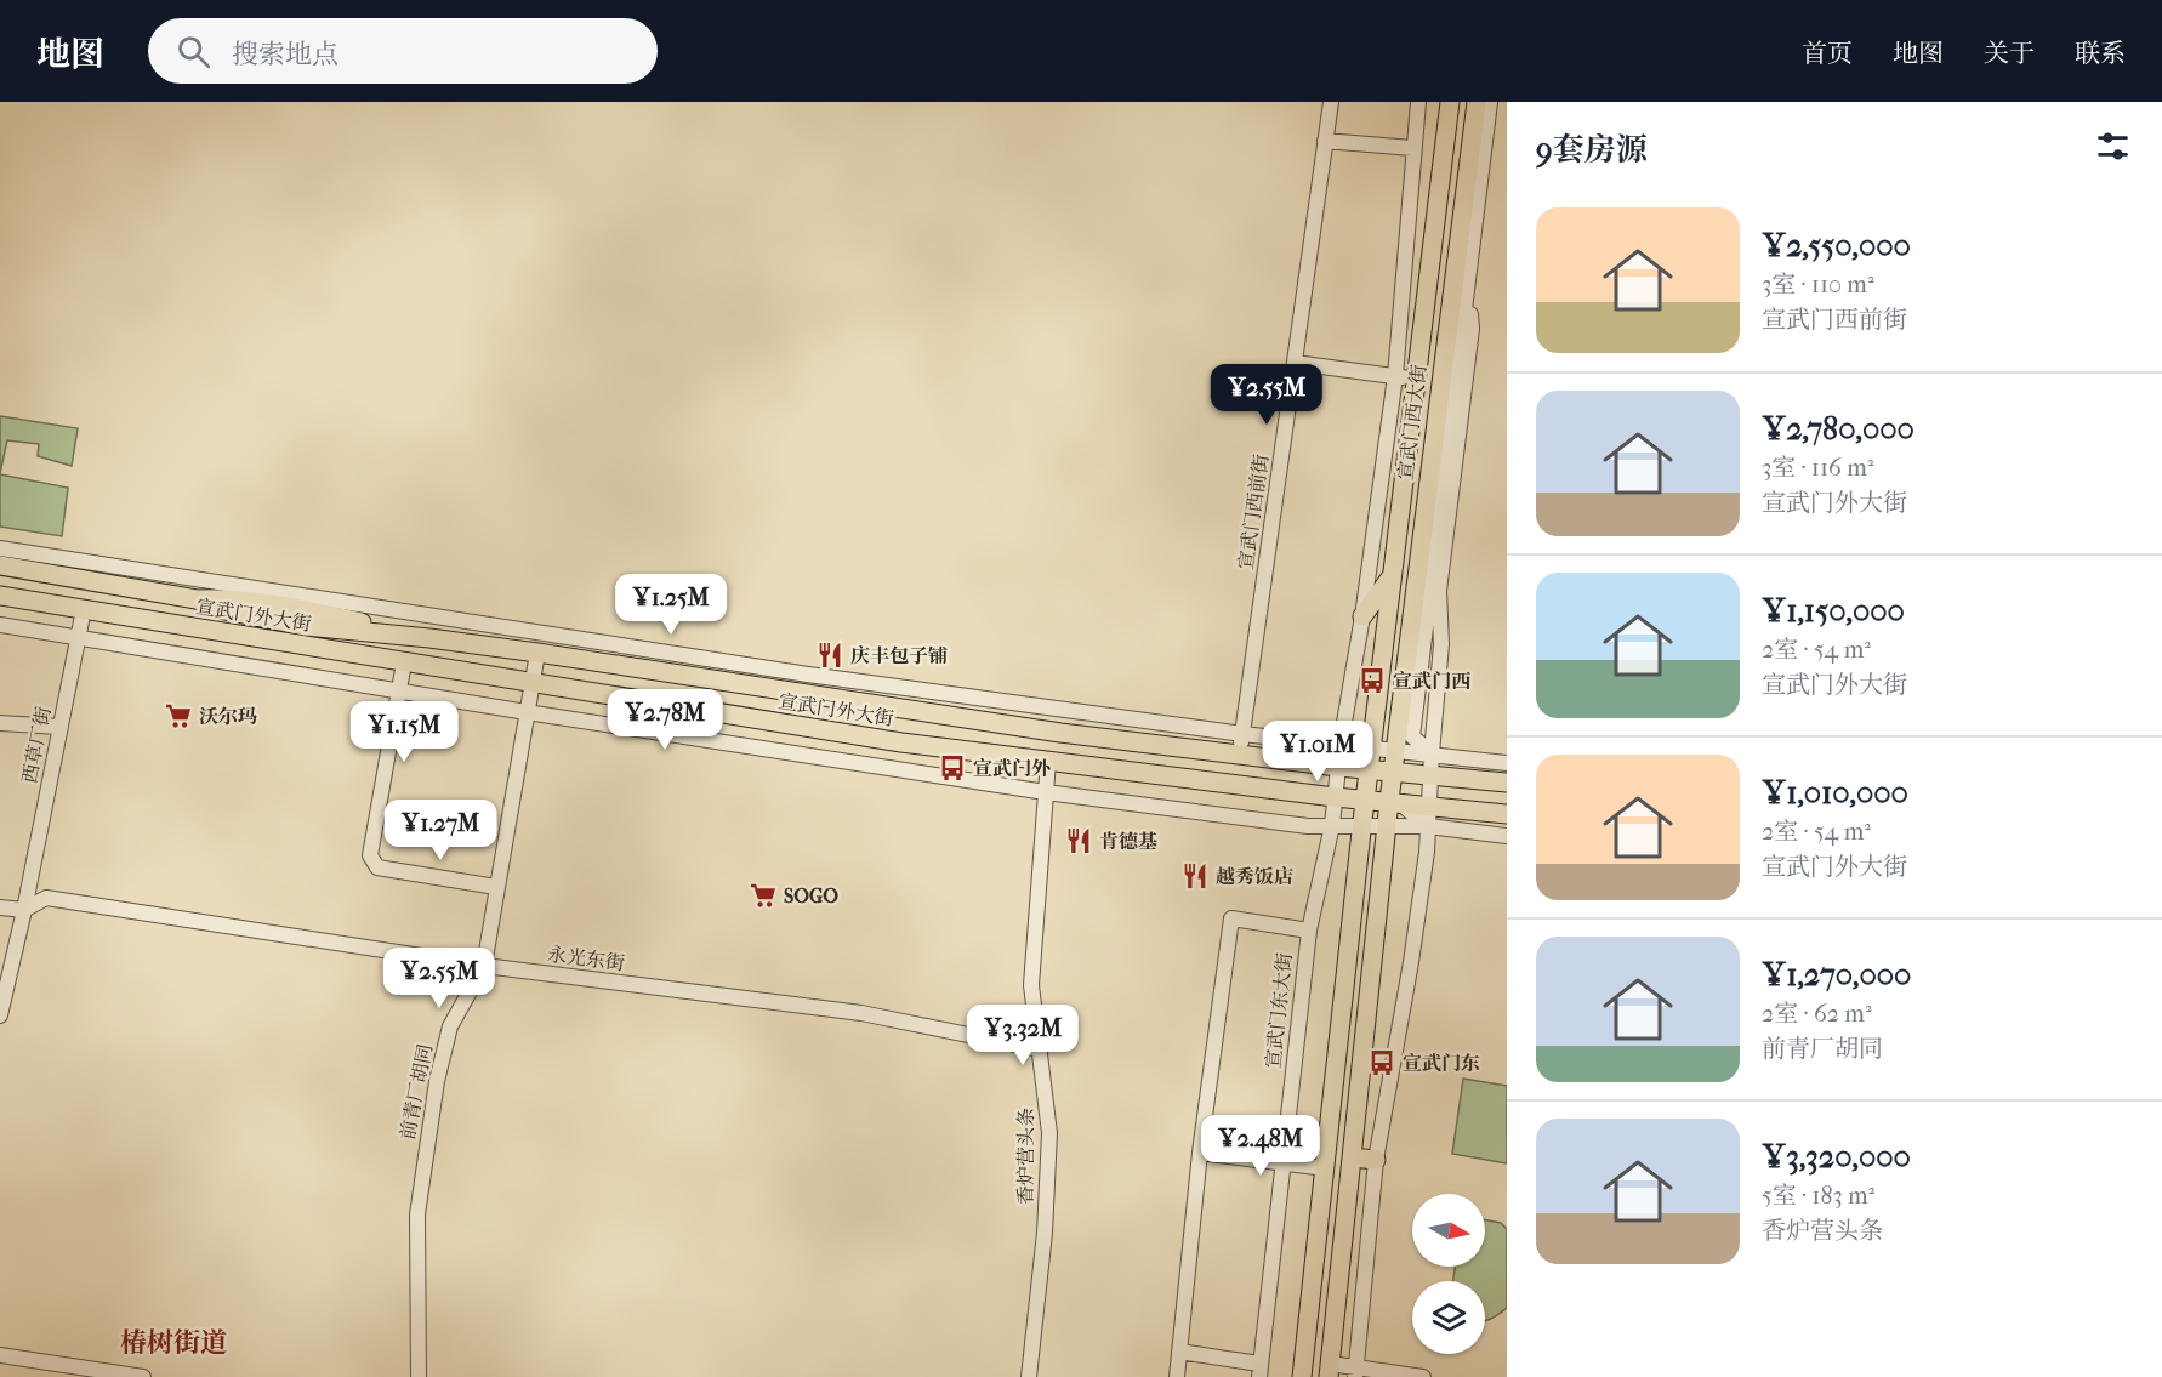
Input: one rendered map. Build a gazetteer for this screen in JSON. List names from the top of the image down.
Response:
{
  "streets": {
    "main road": ["宣武门西大街", "宣武门外大街"],
    "street": [
      "宣武门西前街",
      "西草厂街",
      "永光东街",
      "宣武门东大街",
      "前青厂胡同",
      "香炉营头条"
    ]
  },
  "crossings": [
    ["宣武门西大街", "宣武门外大街"],
    ["宣武门西大街", "宣武门东大街"],
    ["宣武门西前街", "宣武门外大街"],
    ["宣武门外大街", "西草厂街"],
    ["宣武门外大街", "宣武门东大街"],
    ["宣武门外大街", "前青厂胡同"],
    ["宣武门外大街", "香炉营头条"],
    ["西草厂街", "永光东街"],
    ["永光东街", "前青厂胡同"],
    ["永光东街", "香炉营头条"]
  ],
  "districts": ["椿树街道"],
  "places": {
    "restaurant": ["庆丰包子铺", "肯德基", "越秀饭店"],
    "bus stop": ["宣武门西", "宣武门外", "宣武门东"],
    "supermarket": ["沃尔玛", "SOGO"]
  },
  "north": "right",
  "page": {
    "header": "地图",
    "search": "搜索地点",
    "nav": [
      "首页",
      "地图",
      "关于",
      "联系"
    ],
    "heading": "9套房源",
    "list": [
      {
        "name": "¥2,550,000",
        "note": "3室 · 110 m² · 宣武门西前街"
      },
      {
        "name": "¥2,780,000",
        "note": "3室 · 116 m² · 宣武门外大街"
      },
      {
        "name": "¥1,150,000",
        "note": "2室 · 54 m² · 宣武门外大街"
      },
      {
        "name": "¥1,010,000",
        "note": "2室 · 54 m² · 宣武门外大街"
      },
      {
        "name": "¥1,270,000",
        "note": "2室 · 62 m² · 前青厂胡同"
      },
      {
        "name": "¥3,320,000",
        "note": "5室 · 183 m² · 香炉营头条"
      }
    ],
    "price": [
      "¥2.55M",
      "¥1.25M",
      "¥2.78M",
      "¥1.15M",
      "¥1.01M",
      "¥1.27M",
      "¥2.55M",
      "¥3.32M",
      "¥2.48M"
    ]
  }
}
